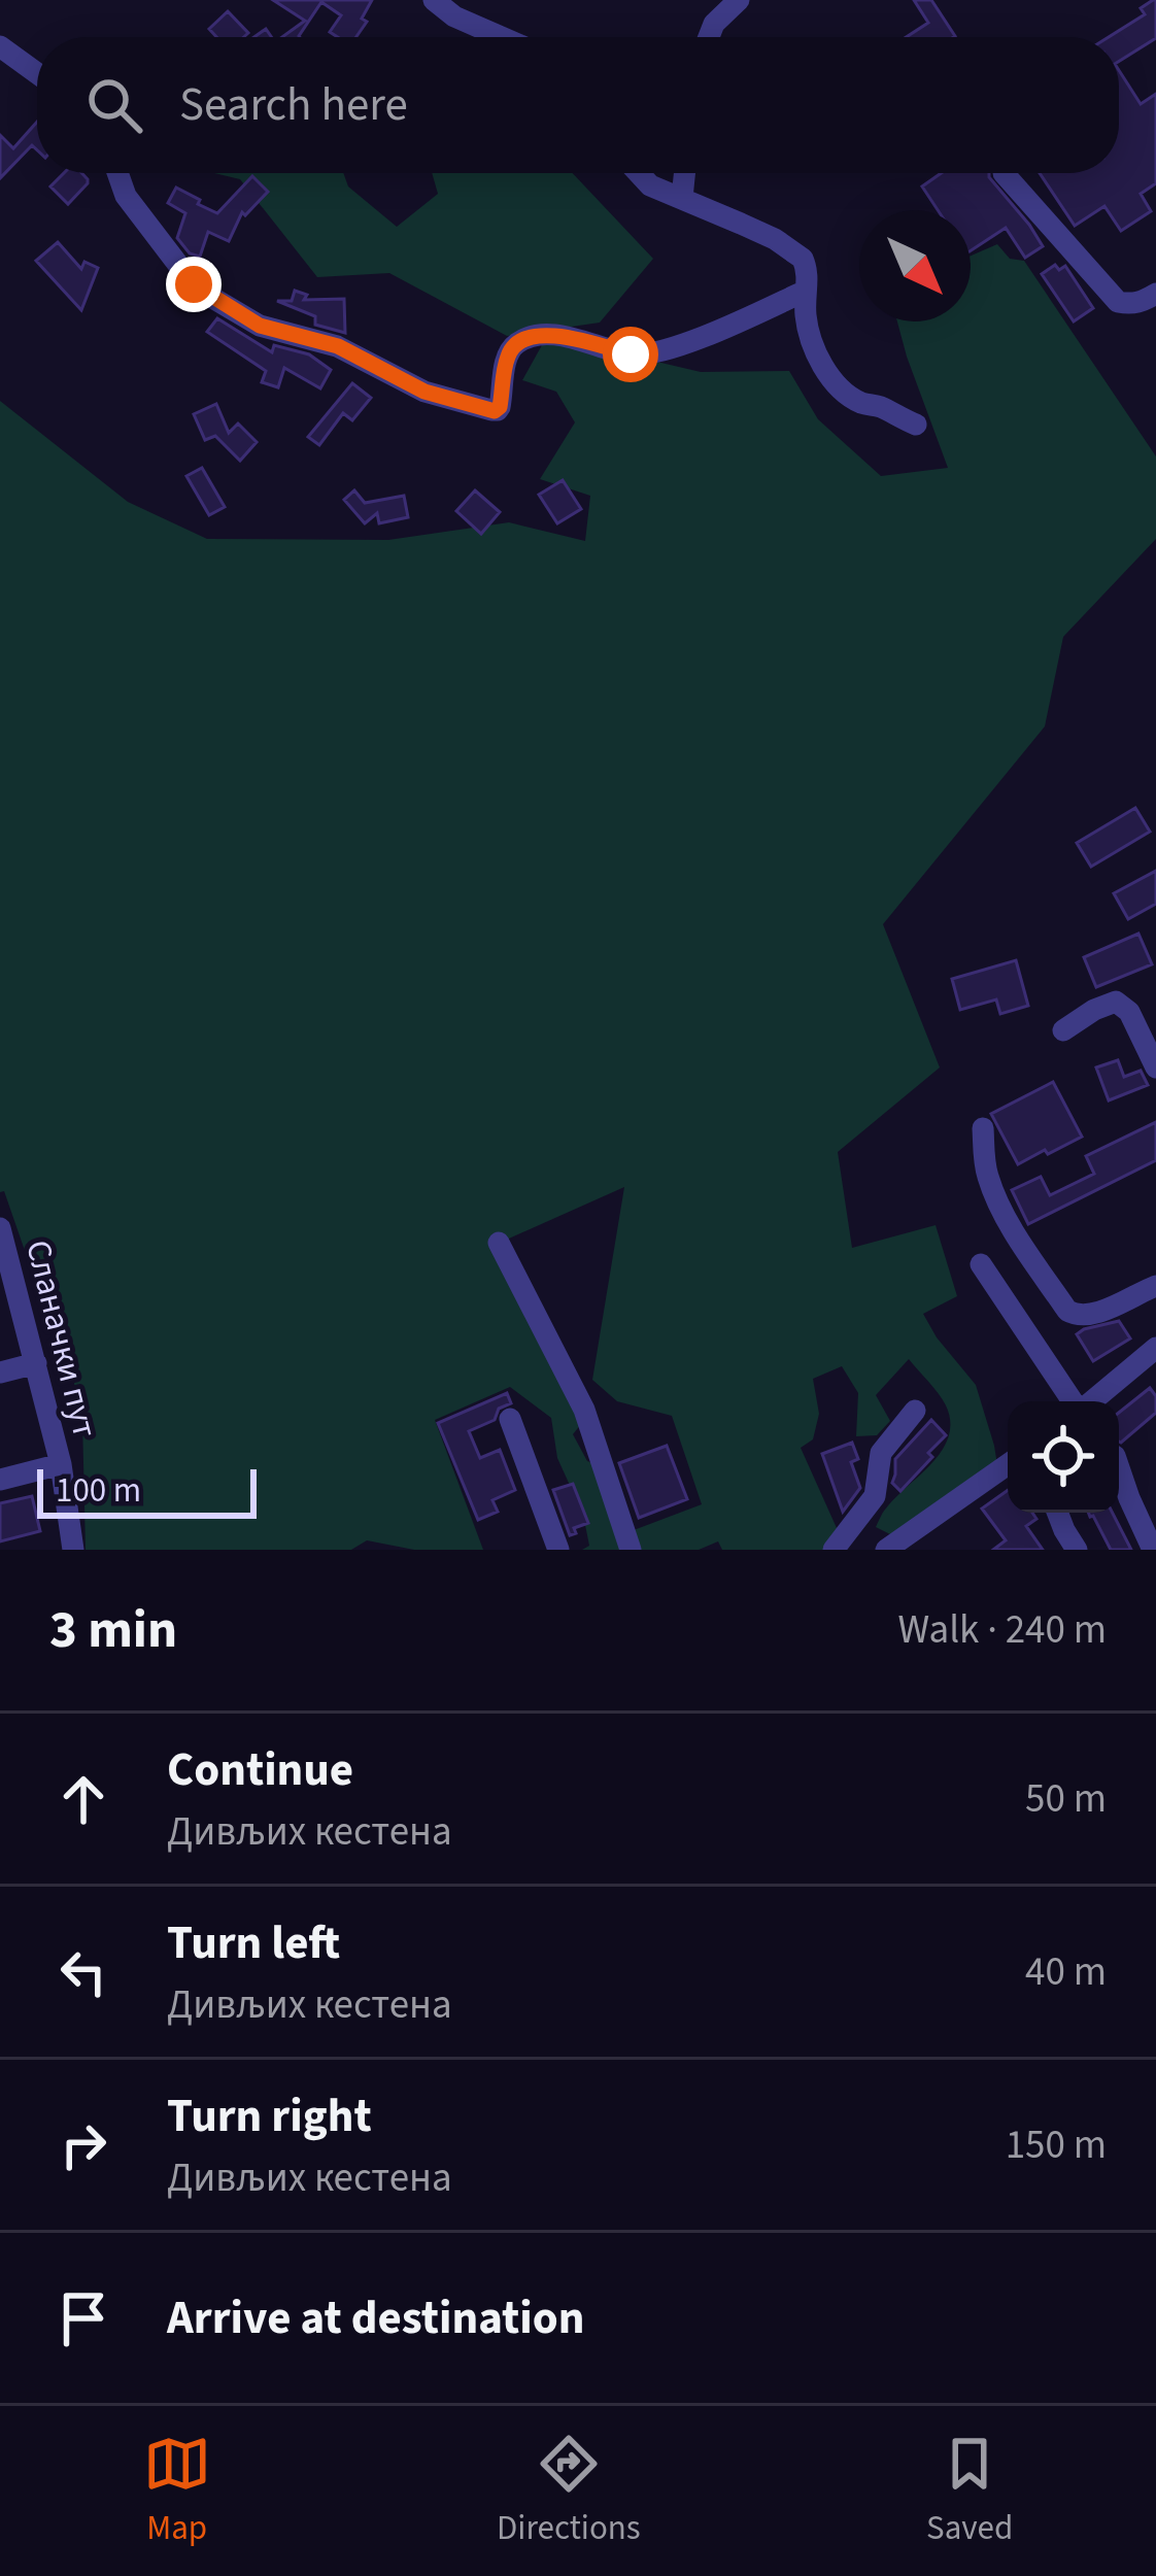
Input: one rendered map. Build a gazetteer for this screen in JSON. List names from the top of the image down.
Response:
{
  "streets": {
    "street": ["Сланачки пут"]
  },
  "scale_bar": "100 m",
  "north": "bottom right",
  "page": {
    "search": "Search here",
    "scale": "100 m",
    "heading": ["3 min", "Walk · 240 m"],
    "list": [
      ["Continue", "Дивљих кестена", "50 m"],
      ["Turn left", "Дивљих кестена", "40 m"],
      ["Turn right", "Дивљих кестена", "150 m"],
      "Arrive at destination"
    ],
    "nav": ["Map", "Directions", "Saved"]
  }
}
